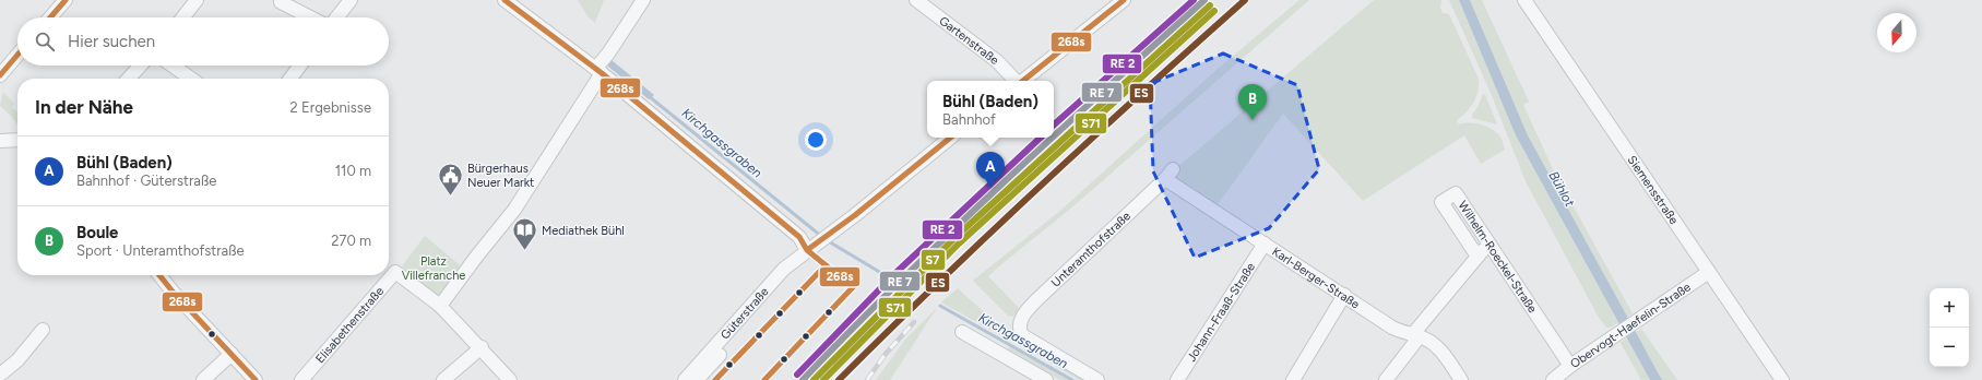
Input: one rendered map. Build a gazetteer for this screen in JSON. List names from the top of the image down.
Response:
{
  "streets": {
    "street": [
      "Gartenstraße",
      "Siemensstraße",
      "Unteramthofstraße",
      "Wilhelm-Roeckel-Straße",
      "Karl-Berger-Straße",
      "Johann-Fraaß-Straße",
      "Güterstraße",
      "Elisabethenstraße",
      "Obervogt-Haefelin-Straße"
    ]
  },
  "crossings": [
    ["Siemensstraße", "Obervogt-Haefelin-Straße"],
    ["Unteramthofstraße", "Karl-Berger-Straße"],
    ["Wilhelm-Roeckel-Straße", "Obervogt-Haefelin-Straße"],
    ["Karl-Berger-Straße", "Johann-Fraaß-Straße"]
  ],
  "water": ["Kirchgassgraben", "Bühlot"],
  "parks": ["Platz Villefranche"],
  "places": {
    "public building": ["Bürgerhaus Neuer Markt"],
    "library": ["Mediathek Bühl"]
  },
  "lines": [
    "transit line ES",
    "transit line 268s",
    "transit line S7",
    "transit line S71"
  ],
  "north": "bottom",
  "page": {
    "search": "Hier suchen",
    "heading": ["In der Nähe", "2 Ergebnisse"],
    "popup": ["Bühl (Baden)", "Bahnhof"],
    "pins": ["B", "A"],
    "list": [
      {
        "mark": "A",
        "name": "Bühl (Baden)",
        "note": "Bahnhof · Güterstraße",
        "value": "110 m"
      },
      {
        "mark": "B",
        "name": "Boule",
        "note": "Sport · Unteramthofstraße",
        "value": "270 m"
      }
    ],
    "map_buttons": ["+", "−"]
  }
}
